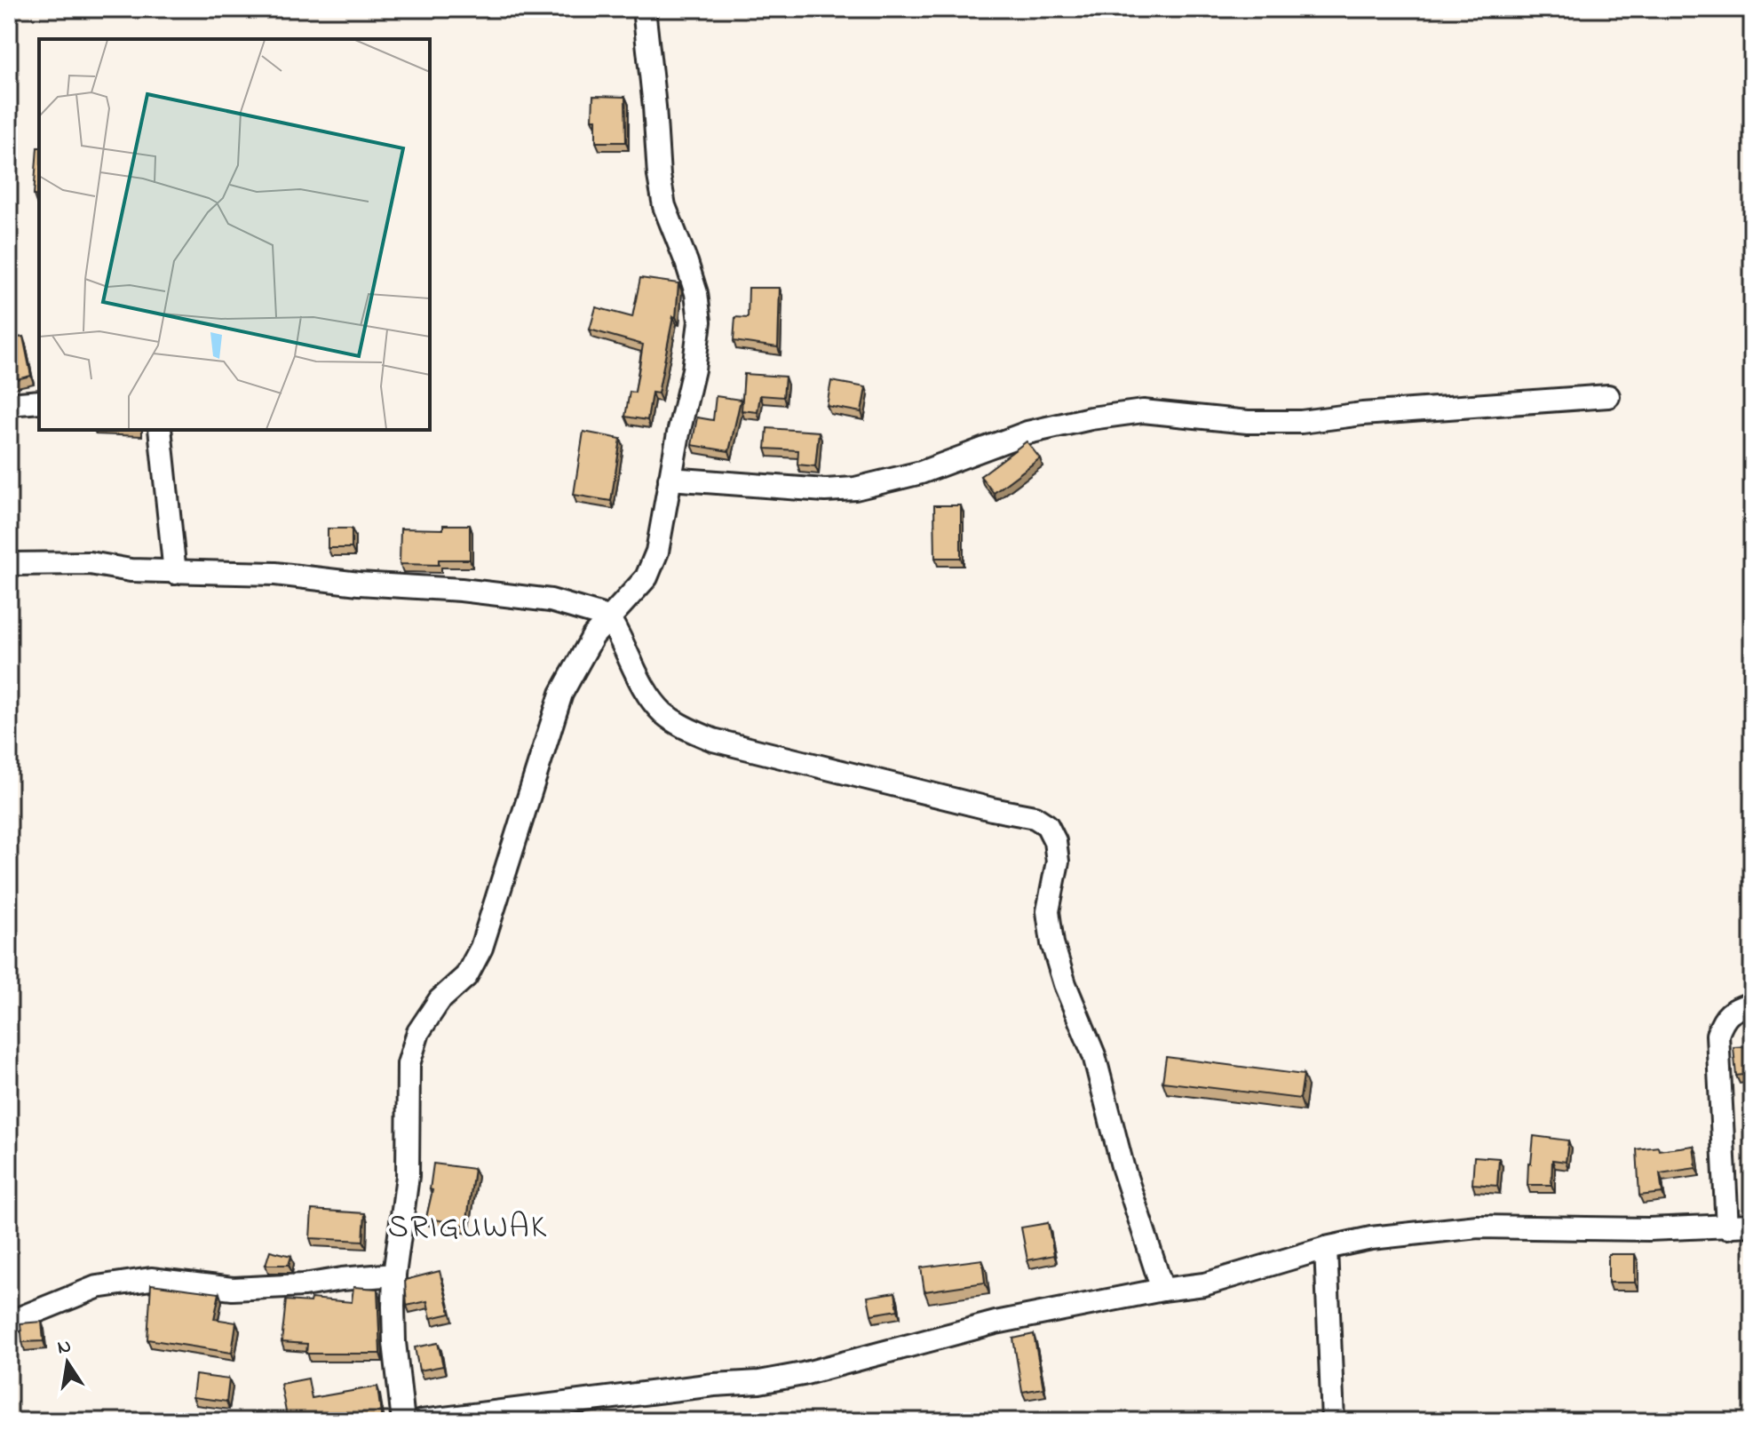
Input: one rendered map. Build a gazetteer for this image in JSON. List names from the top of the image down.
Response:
{
  "districts": ["SRIGUWAK"],
  "north": "top"
}
